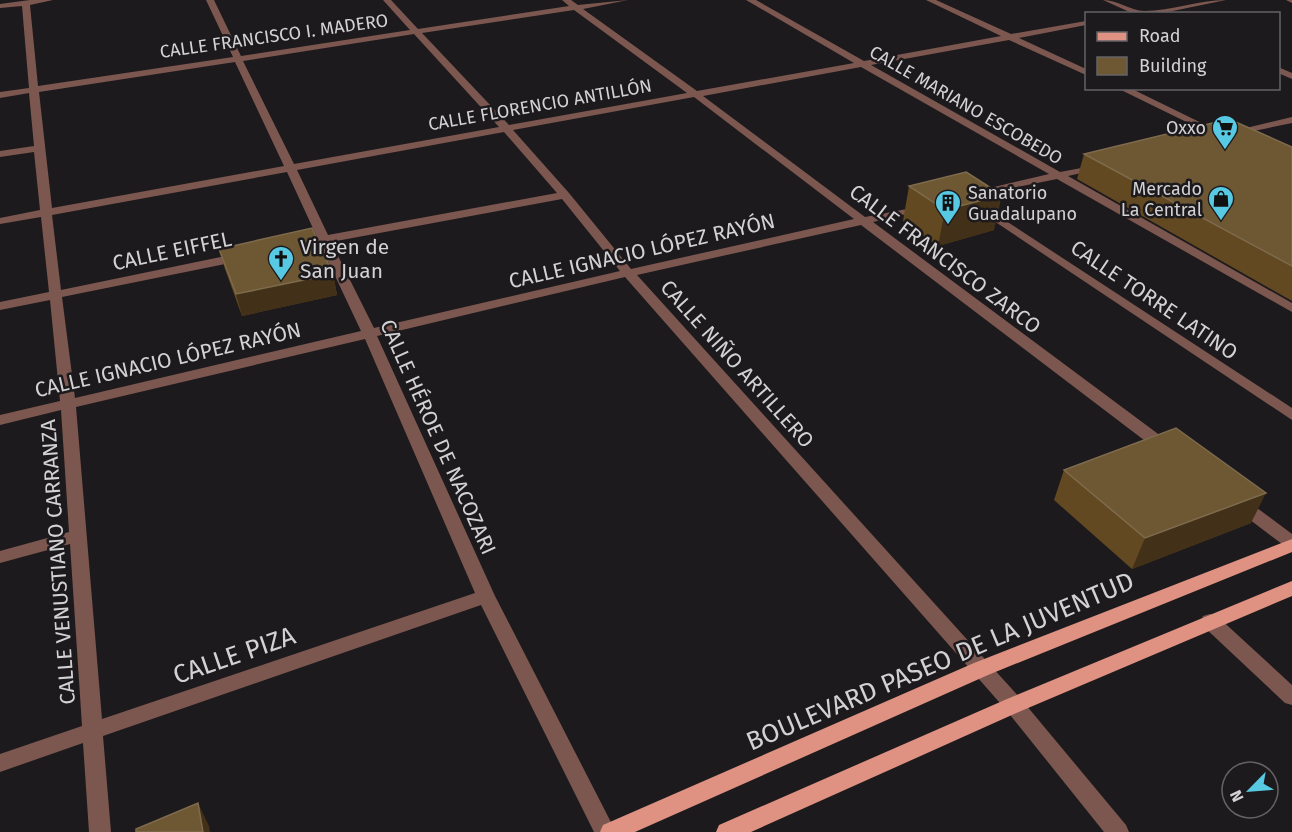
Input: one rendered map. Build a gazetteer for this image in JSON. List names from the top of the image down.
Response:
{
  "streets": {
    "main road": ["BOULEVARD PASEO DE LA JUVENTUD"],
    "street": [
      "CALLE FRANCISCO I. MADERO",
      "CALLE FLORENCIO ANTILLÓN",
      "CALLE MARIANO ESCOBEDO",
      "CALLE EIFFEL",
      "CALLE IGNACIO LÓPEZ RAYÓN",
      "CALLE FRANCISCO ZARCO",
      "CALLE TORRE LATINO",
      "CALLE NIÑO ARTILLERO",
      "CALLE HÉROE DE NACOZARI",
      "CALLE VENUSTIANO CARRANZA",
      "CALLE PIZA"
    ]
  },
  "crossings": [
    ["CALLE FRANCISCO I. MADERO", "CALLE FRANCISCO ZARCO"],
    ["CALLE FRANCISCO I. MADERO", "CALLE NIÑO ARTILLERO"],
    ["CALLE FRANCISCO I. MADERO", "CALLE HÉROE DE NACOZARI"],
    ["CALLE FRANCISCO I. MADERO", "CALLE VENUSTIANO CARRANZA"],
    ["CALLE FLORENCIO ANTILLÓN", "CALLE MARIANO ESCOBEDO"],
    ["CALLE FLORENCIO ANTILLÓN", "CALLE FRANCISCO ZARCO"],
    ["CALLE FLORENCIO ANTILLÓN", "CALLE NIÑO ARTILLERO"],
    ["CALLE FLORENCIO ANTILLÓN", "CALLE HÉROE DE NACOZARI"],
    ["CALLE FLORENCIO ANTILLÓN", "CALLE VENUSTIANO CARRANZA"],
    ["CALLE MARIANO ESCOBEDO", "CALLE TORRE LATINO"],
    ["CALLE EIFFEL", "CALLE VENUSTIANO CARRANZA"],
    ["CALLE IGNACIO LÓPEZ RAYÓN", "CALLE FRANCISCO ZARCO"],
    ["CALLE IGNACIO LÓPEZ RAYÓN", "CALLE NIÑO ARTILLERO"],
    ["CALLE IGNACIO LÓPEZ RAYÓN", "CALLE HÉROE DE NACOZARI"],
    ["CALLE IGNACIO LÓPEZ RAYÓN", "CALLE VENUSTIANO CARRANZA"],
    ["CALLE NIÑO ARTILLERO", "BOULEVARD PASEO DE LA JUVENTUD"],
    ["CALLE HÉROE DE NACOZARI", "CALLE PIZA"],
    ["CALLE VENUSTIANO CARRANZA", "CALLE PIZA"]
  ],
  "places": {
    "supermarket": ["Oxxo"],
    "shop": ["Mercado La Central"],
    "building": ["Sanatorio Guadalupano"],
    "church": ["Virgen de San Juan"]
  },
  "legend": ["Road", "Building"],
  "north": "bottom left"
}
